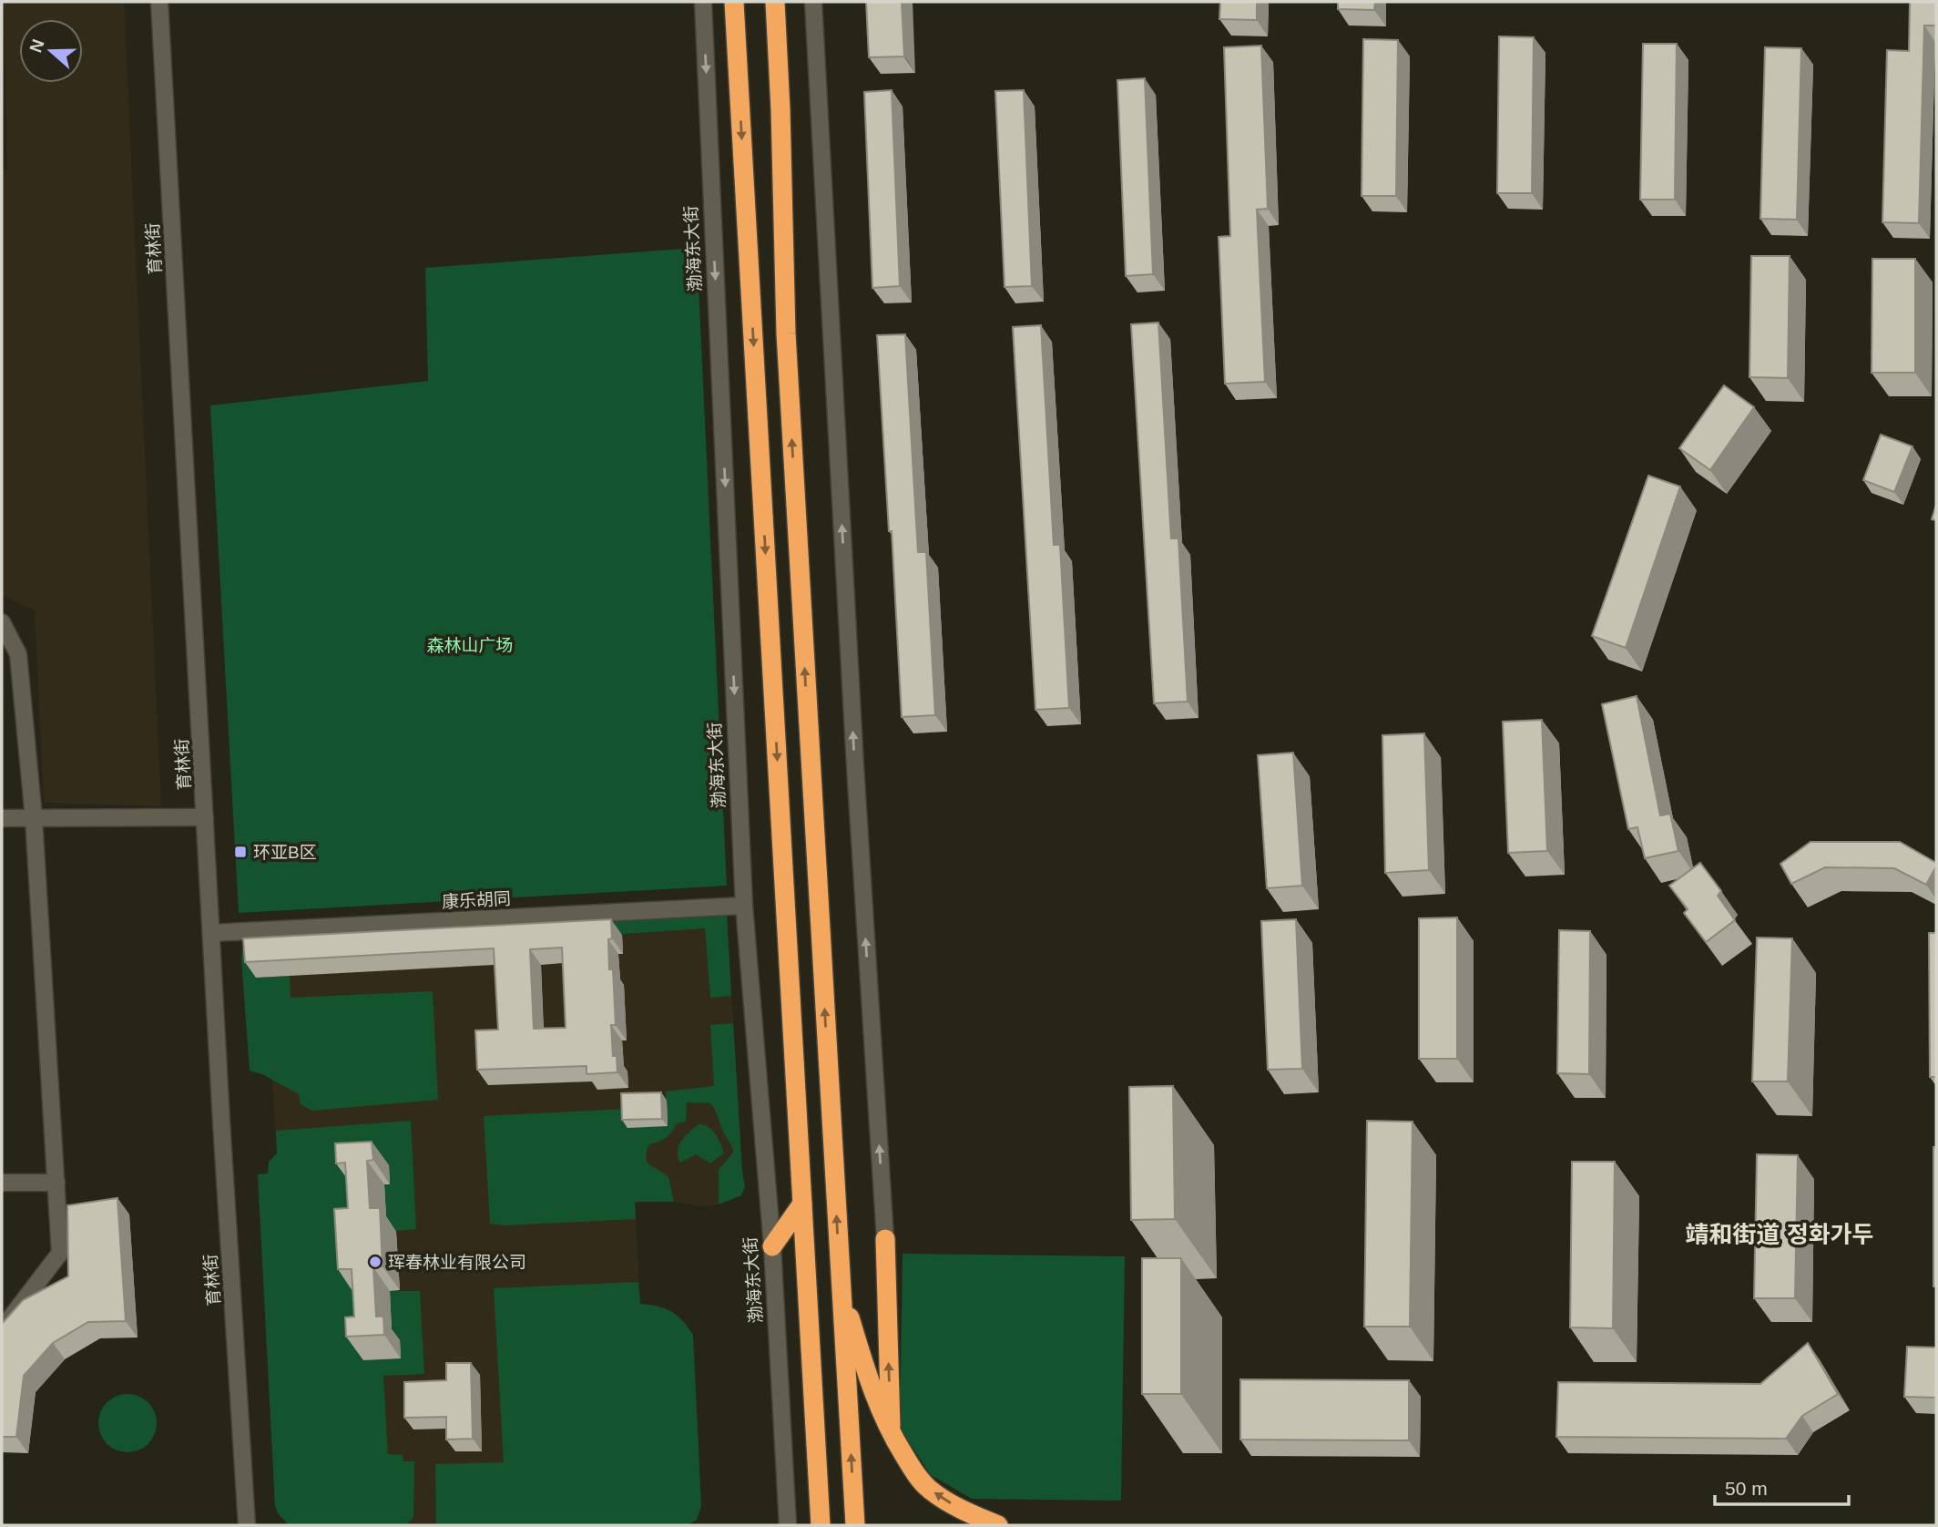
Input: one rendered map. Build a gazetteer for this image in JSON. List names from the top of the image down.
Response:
{
  "streets": {
    "street": ["育林街", "渤海东大街", "康乐胡同"]
  },
  "crossings": [
    ["育林街", "康乐胡同"],
    ["渤海东大街", "康乐胡同"]
  ],
  "districts": ["靖和街道 정화가두"],
  "parks": ["森林山广场"],
  "places": {
    "transit": ["环亚B区"],
    "other": ["珲春林业有限公司"]
  },
  "scale_bar": "50 m",
  "north": "left"
}
